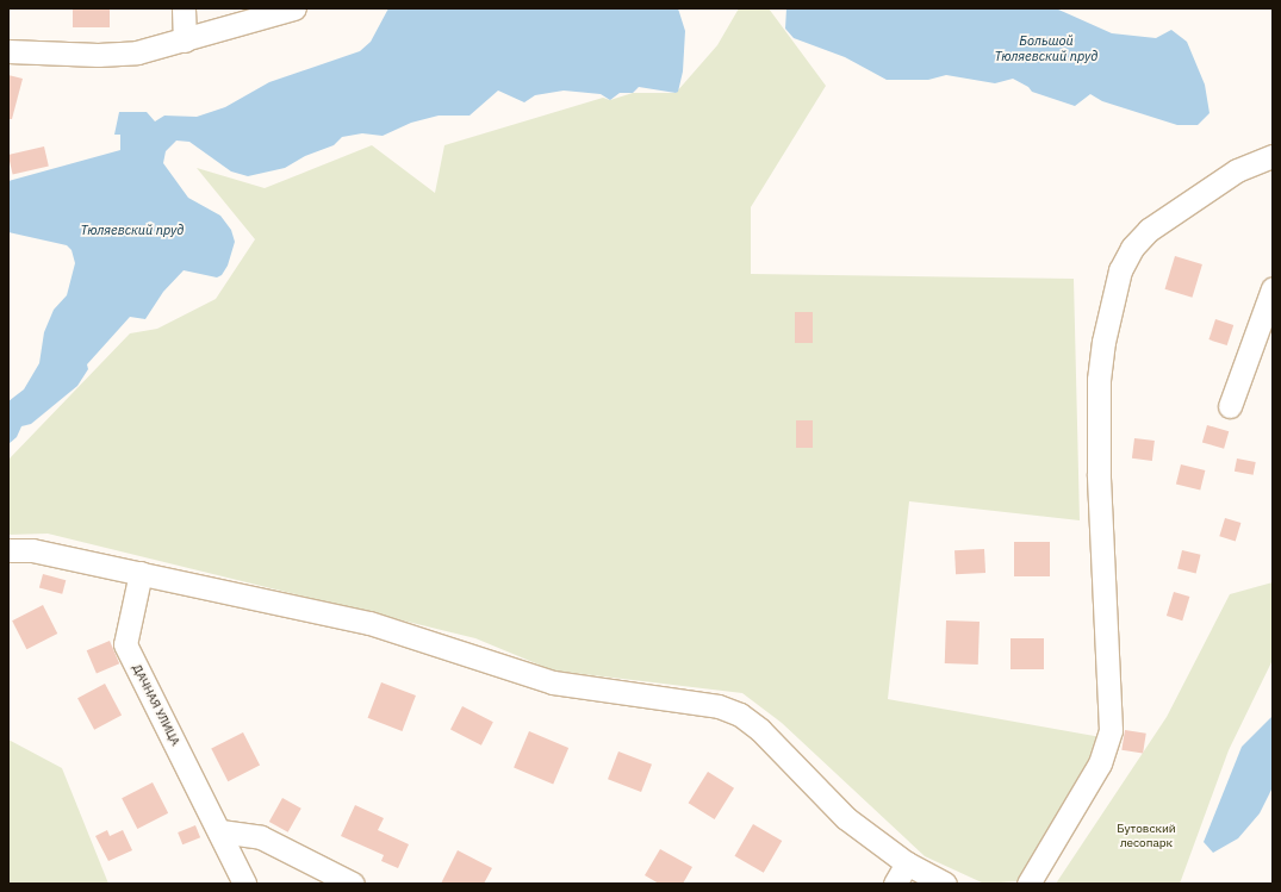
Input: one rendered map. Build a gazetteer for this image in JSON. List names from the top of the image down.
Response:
{
  "streets": {
    "street": ["ДАЧНАЯ УЛИЦА"]
  },
  "water": ["Большой Тюляевский пруд", "Тюляевский пруд"],
  "parks": ["Бутовский лесопарк"]
}
